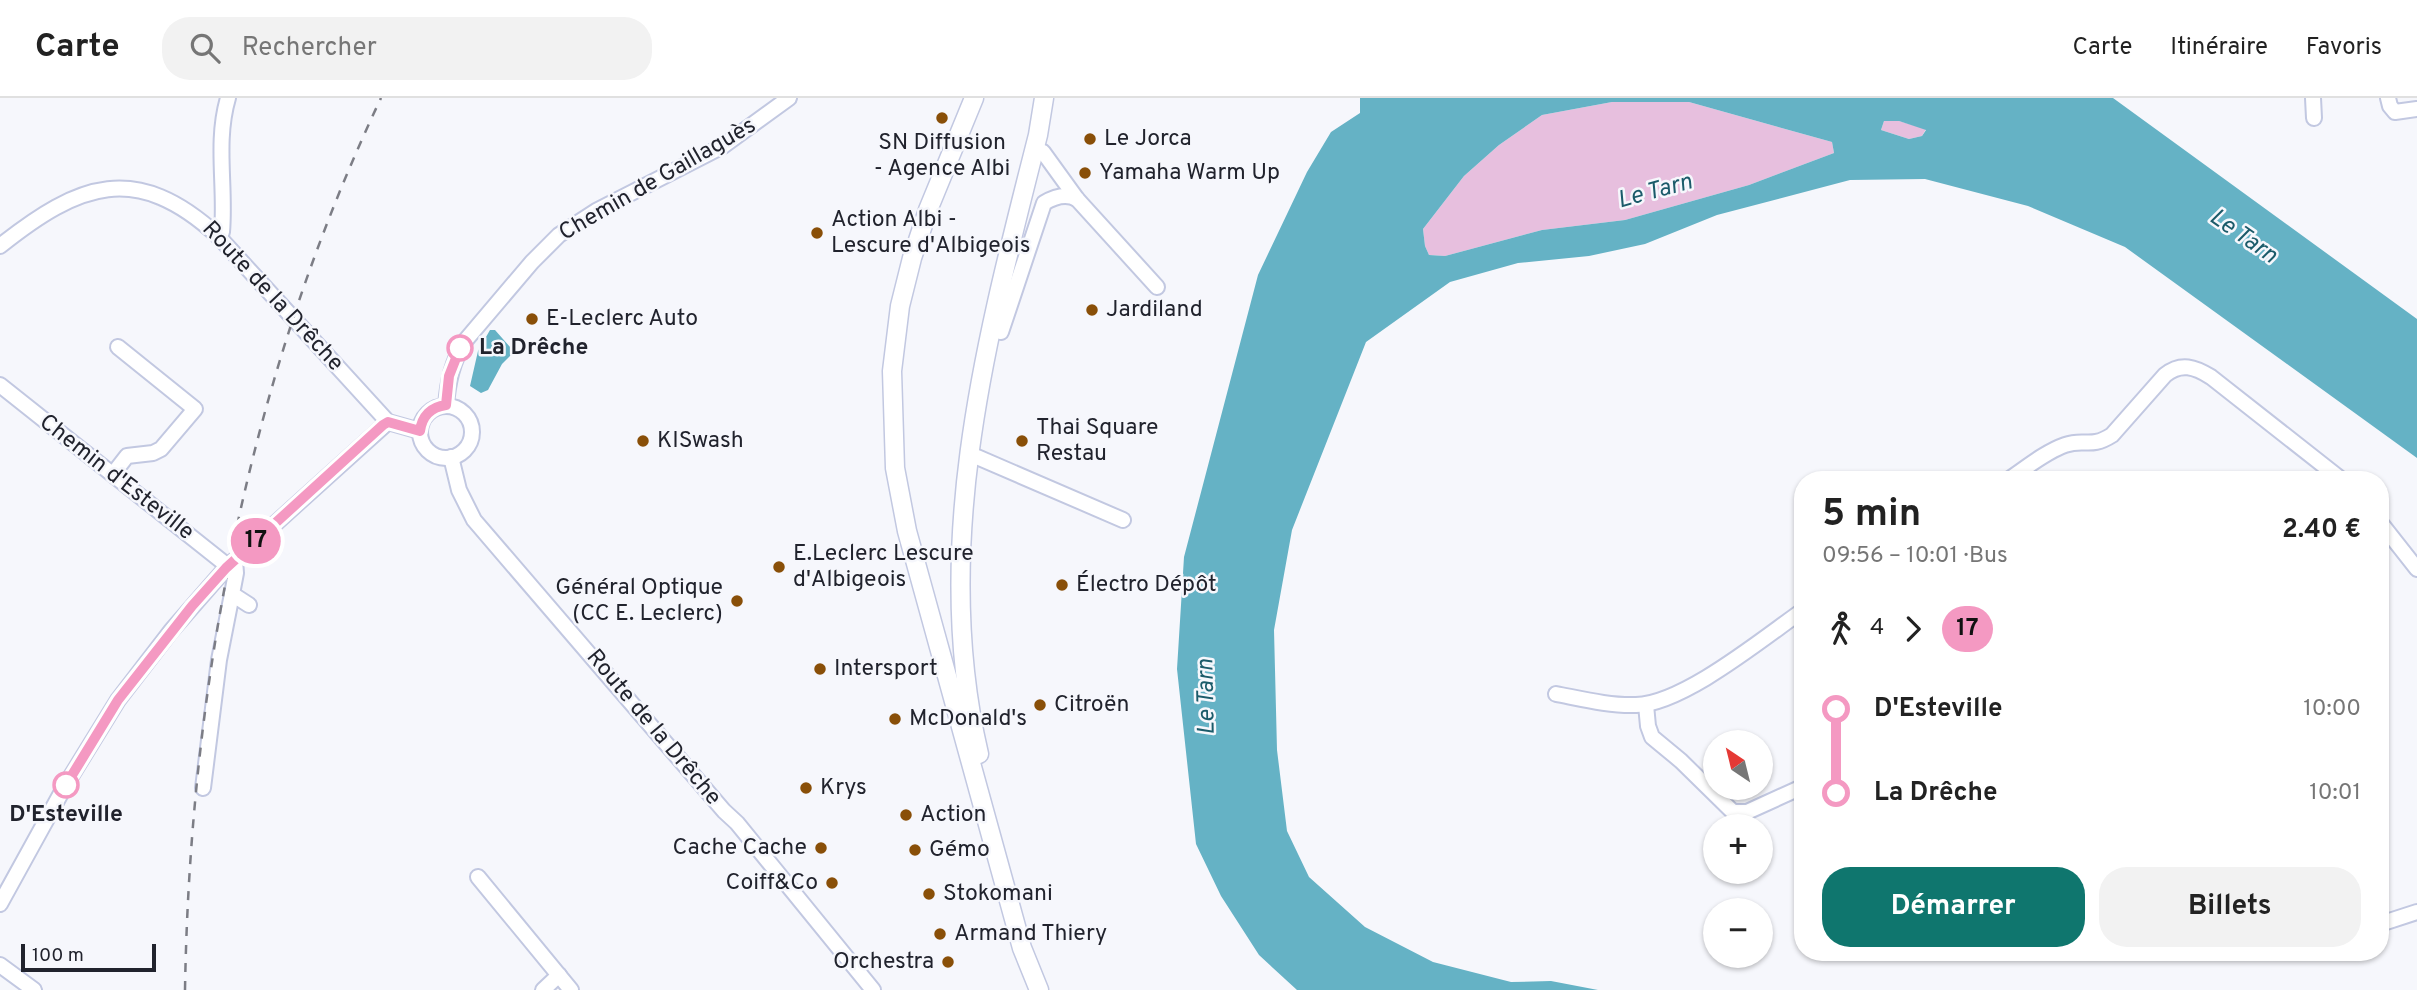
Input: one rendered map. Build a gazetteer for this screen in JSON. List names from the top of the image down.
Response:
{
  "streets": {
    "street": ["Chemin de Gaillaguès", "Route de la Drêche", "Chemin d'Esteville"]
  },
  "crossings": [
    ["Chemin de Gaillaguès", "Route de la Drêche"]
  ],
  "water": ["Le Tarn"],
  "places": [
    "SN Diffusion - Agence Albi",
    "Le Jorca",
    "Yamaha Warm Up",
    "Action Albi - Lescure d'Albigeois",
    "Jardiland",
    "E-Leclerc Auto",
    "La Drêche",
    "KISwash",
    "Thai Square Restau",
    "E.Leclerc Lescure d'Albigeois",
    "Électro Dépôt",
    "Général Optique (CC E. Leclerc)",
    "Intersport",
    "Citroën",
    "McDonald's",
    "D'Esteville",
    "Krys",
    "Action",
    "Cache Cache",
    "Gémo",
    "Coiff&Co",
    "Stokomani",
    "Armand Thiery",
    "Orchestra"
  ],
  "lines": ["bus line 17"],
  "scale_bar": "100 m",
  "north": "top left",
  "page": {
    "header": "Carte",
    "search": "Rechercher",
    "nav": ["Carte", "Itinéraire", "Favoris"],
    "on_map": "17",
    "heading": ["5 min", "09:56 – 10:01 · Bus", "2.40 €"],
    "legs": ["4", "17"],
    "list": [
      {
        "name": "D'Esteville",
        "value": "10:00"
      },
      {
        "name": "La Drêche",
        "value": "10:01"
      }
    ],
    "map_buttons": ["+", "−"],
    "buttons": ["Démarrer", "Billets"],
    "scale": "100 m"
  }
}
